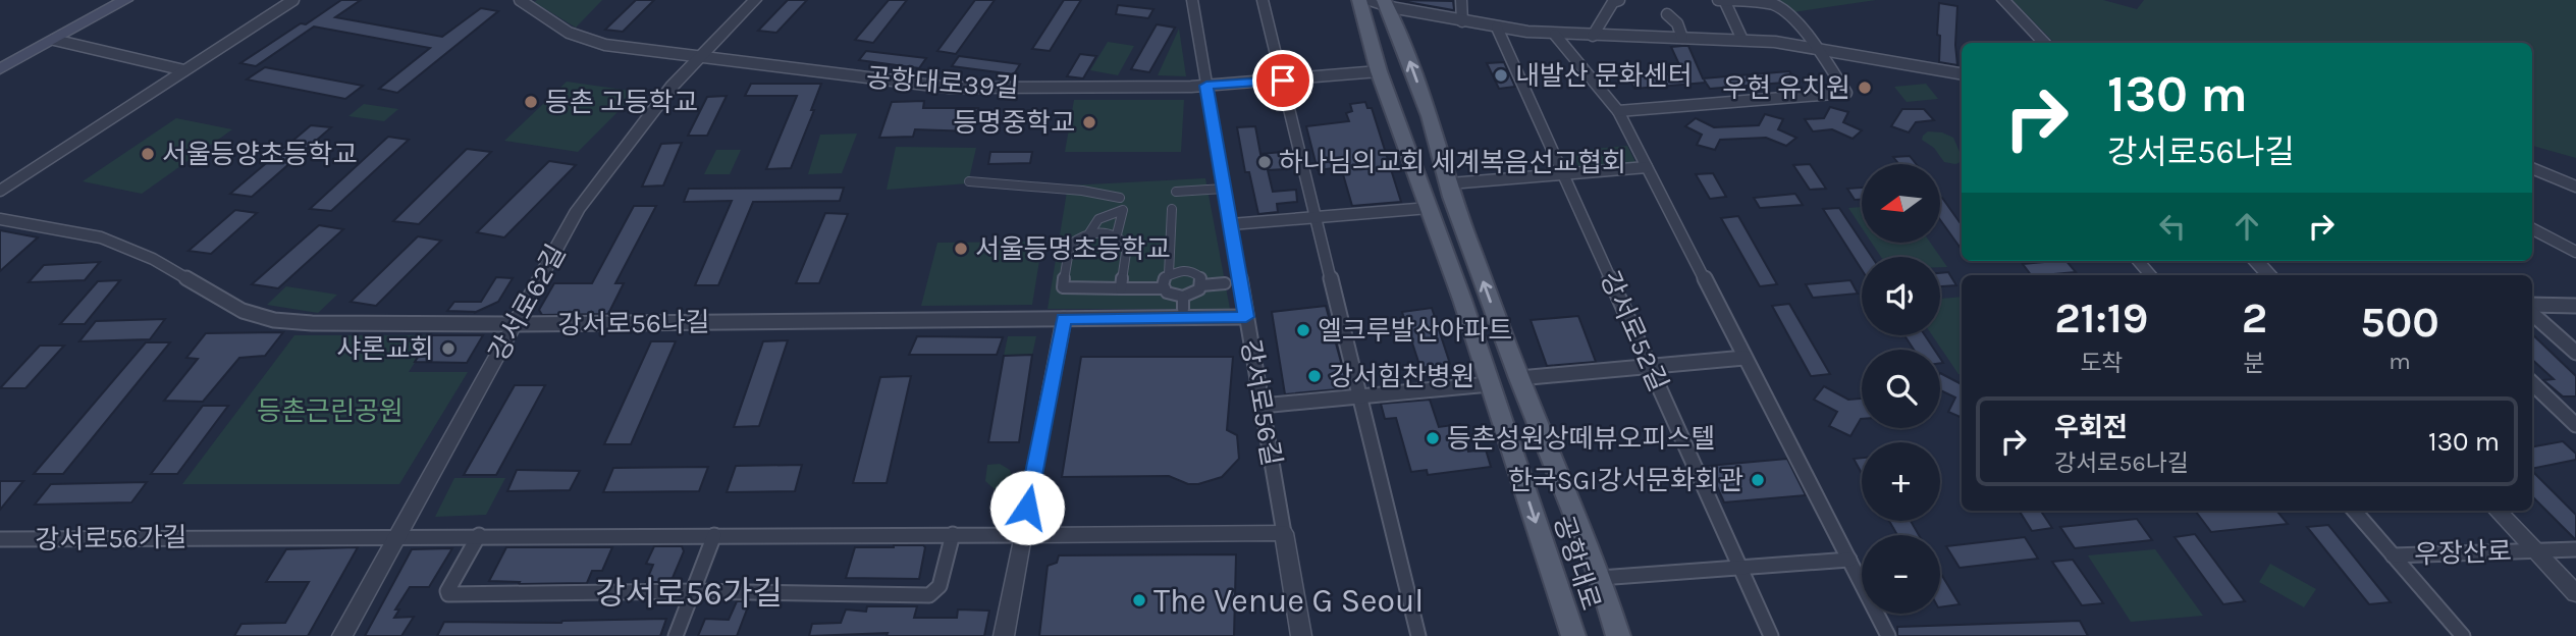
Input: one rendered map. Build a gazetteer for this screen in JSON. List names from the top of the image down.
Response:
{
  "streets": {
    "main road": ["공항대로"],
    "street": [
      "공항대로39길",
      "강서로62길",
      "강서로56나길",
      "강서로52길",
      "강서로56길",
      "강서로56가길",
      "우장산로"
    ]
  },
  "crossings": [
    ["공항대로39길", "강서로62길"],
    ["공항대로39길", "강서로56길"],
    ["공항대로39길", "공항대로"],
    ["강서로62길", "강서로56나길"],
    ["강서로62길", "강서로56가길"],
    ["강서로56나길", "강서로56길"],
    ["강서로56길", "강서로56가길"]
  ],
  "parks": ["등촌근린공원"],
  "places": [
    "내발산 문화센터",
    "우현 유치원",
    "등촌 고등학교",
    "등명중학교",
    "서울등양초등학교",
    "하나님의교회 세계복음선교협회",
    "서울등명초등학교",
    "엘크루발산아파트",
    "샤론교회",
    "강서힘찬병원",
    "등촌성원상떼뷰오피스텔",
    "한국SGI강서문화회관",
    "The Venue G Seoul"
  ],
  "north": "left",
  "page": {
    "turn": ["130 m", "강서로56나길"],
    "map_buttons": ["+", "−"],
    "eta": [
      "21:19",
      "도착",
      "2",
      "분",
      "500",
      "m"
    ],
    "list": [
      {
        "name": "우회전",
        "note": "강서로56나길",
        "value": "130 m"
      }
    ]
  }
}
